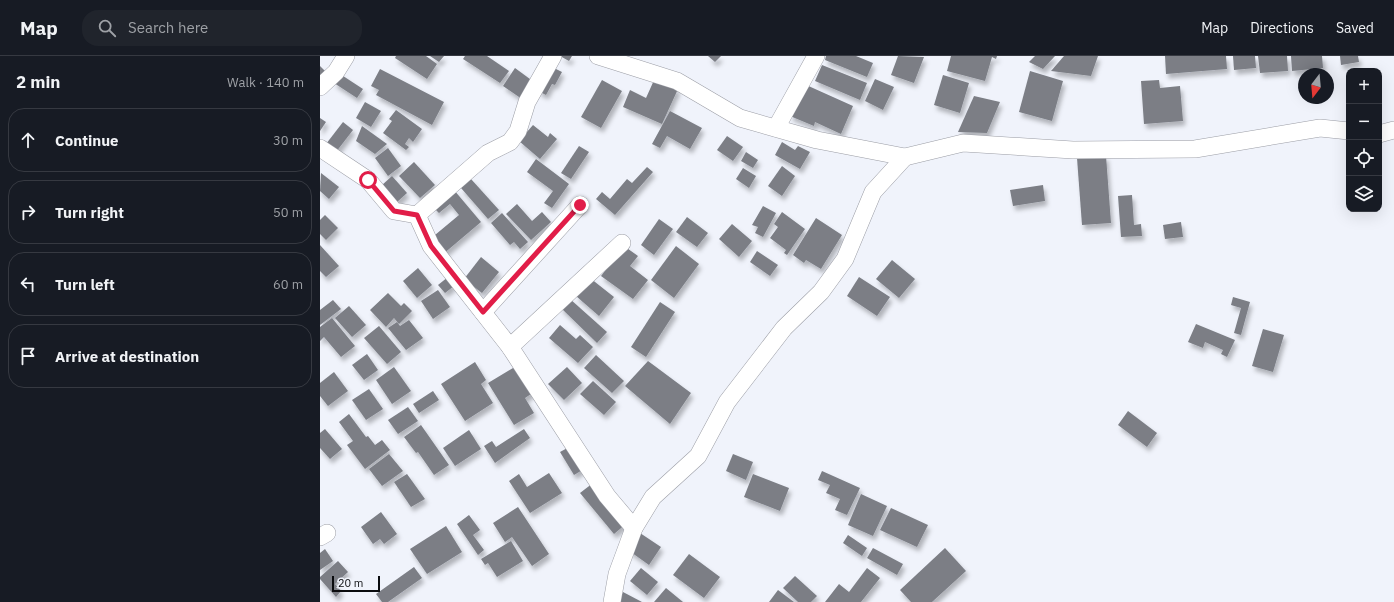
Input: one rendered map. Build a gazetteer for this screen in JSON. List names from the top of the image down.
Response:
{
  "scale_bar": "20 m",
  "north": "bottom",
  "page": {
    "header": "Map",
    "search": "Search here",
    "nav": ["Map", "Directions", "Saved"],
    "heading": ["2 min", "Walk · 140 m"],
    "map_buttons": ["+", "−"],
    "list": [
      ["Continue", "30 m"],
      ["Turn right", "50 m"],
      ["Turn left", "60 m"],
      "Arrive at destination"
    ],
    "scale": "20 m"
  }
}
